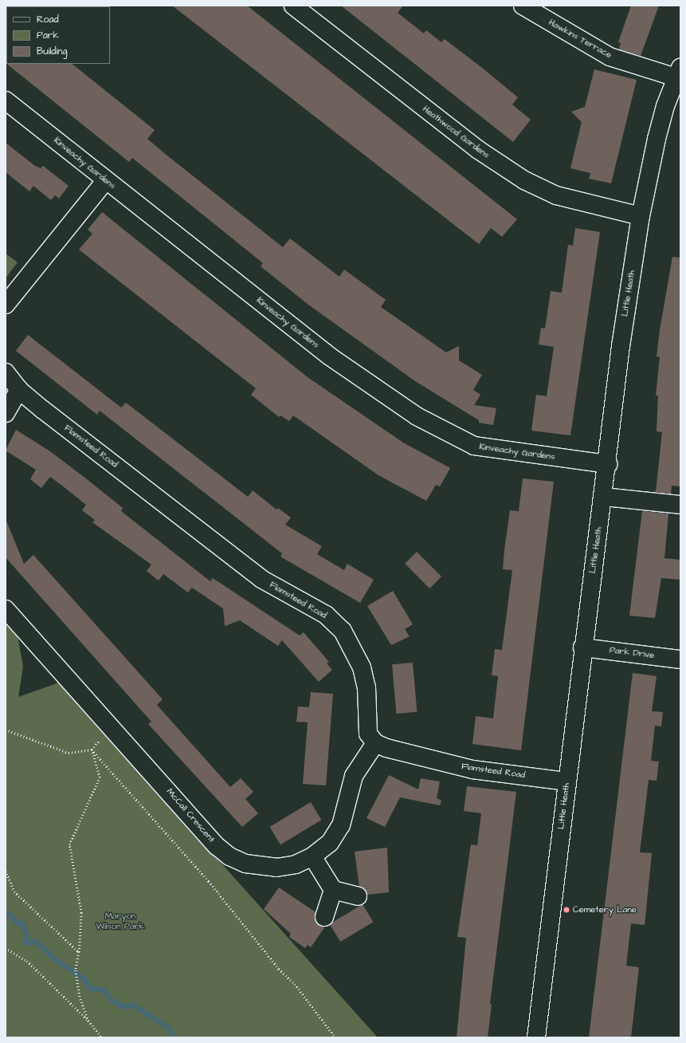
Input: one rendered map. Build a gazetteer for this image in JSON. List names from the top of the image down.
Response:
{
  "streets": {
    "street": [
      "Hawkins Terrace",
      "Heathwood Gardens",
      "Kinveachy Gardens",
      "Little Heath",
      "Flamsteed Road",
      "Park Drive",
      "McCall Crescent"
    ]
  },
  "crossings": [
    ["Hawkins Terrace", "Little Heath"],
    ["Heathwood Gardens", "Little Heath"],
    ["Kinveachy Gardens", "Little Heath"],
    ["Little Heath", "Flamsteed Road"],
    ["Little Heath", "Park Drive"],
    ["Flamsteed Road", "McCall Crescent"]
  ],
  "parks": ["Maryon Wilson Park"],
  "places": ["Cemetery Lane"],
  "legend": ["Road", "Park", "Building"]
}
